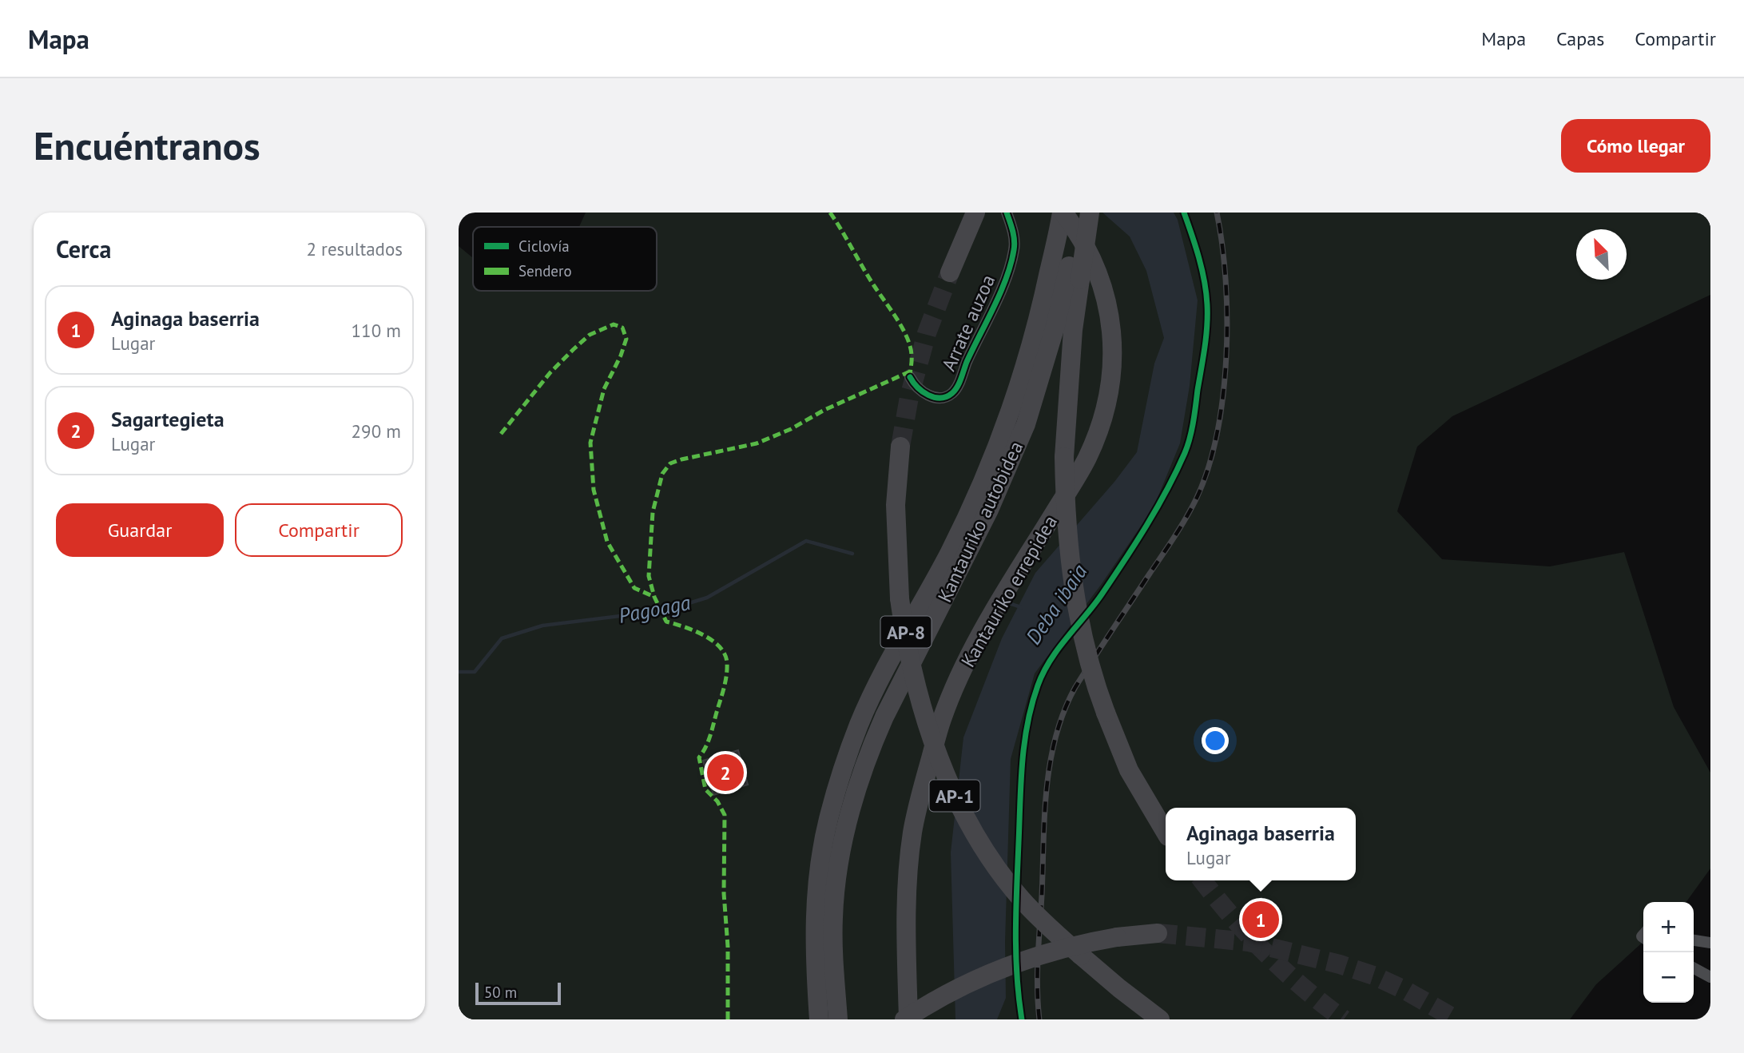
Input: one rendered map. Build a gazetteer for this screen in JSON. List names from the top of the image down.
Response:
{
  "streets": {
    "highway": [
      "Kantauriko autobidea",
      "Kantauriko errepidea",
      "AP-8",
      "AP-1"
    ],
    "street": ["Arrate auzoa"]
  },
  "crossings": [
    ["Kantauriko autobidea", "AP-8"],
    ["Kantauriko errepidea", "AP-8"]
  ],
  "water": ["Deba ibaia", "Pagoaga"],
  "legend": ["Ciclovía", "Sendero"],
  "scale_bar": "50 m",
  "north": "top left",
  "page": {
    "header": "Mapa",
    "nav": ["Mapa", "Capas", "Compartir"],
    "buttons": [
      "Cómo llegar",
      ["Guardar", "Compartir"]
    ],
    "title": "Encuéntranos",
    "heading": ["Cerca", "2 resultados"],
    "list": [
      {
        "mark": "1",
        "name": "Aginaga baserria",
        "note": "Lugar",
        "value": "110 m"
      },
      {
        "mark": "2",
        "name": "Sagartegieta",
        "note": "Lugar",
        "value": "290 m"
      }
    ],
    "pins": ["2", "1"],
    "popup": ["Aginaga baserria", "Lugar"],
    "map_buttons": ["+", "−"],
    "scale": "50 m"
  }
}
